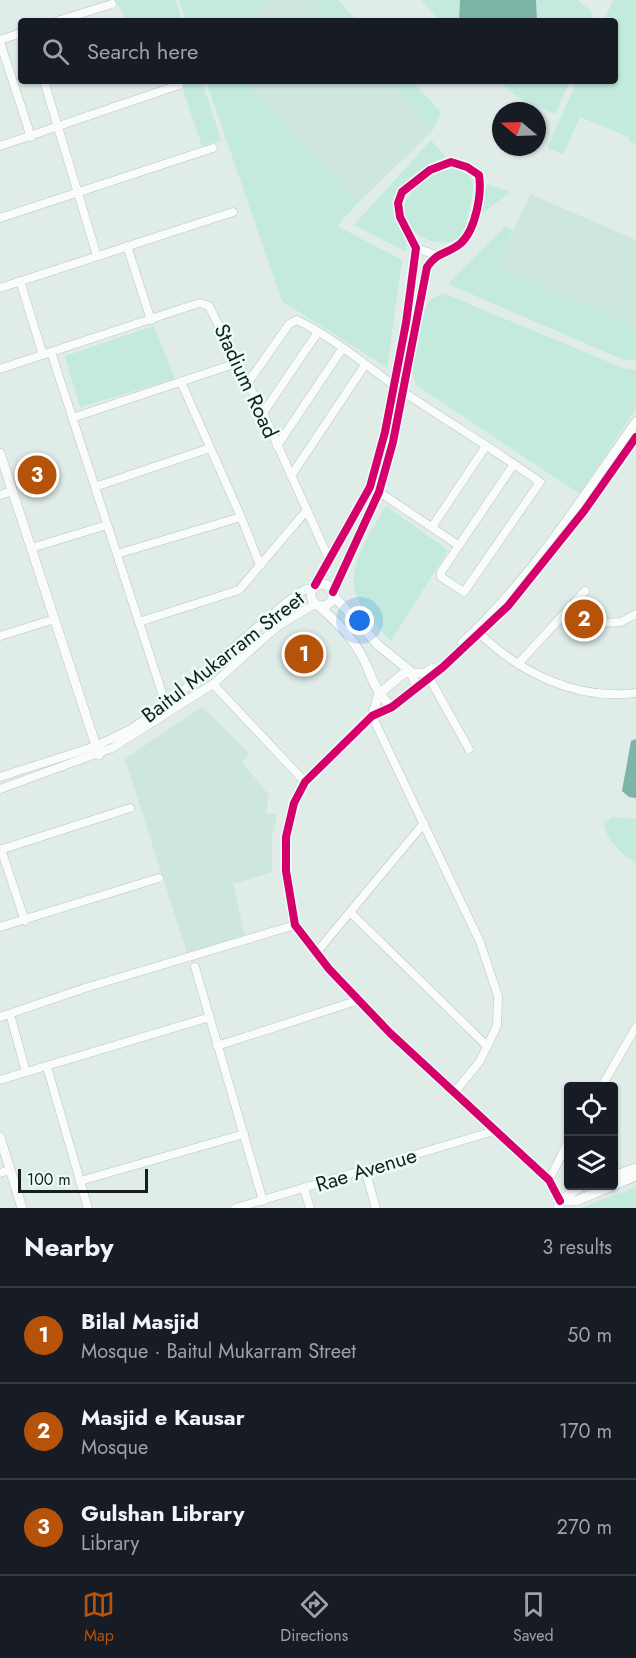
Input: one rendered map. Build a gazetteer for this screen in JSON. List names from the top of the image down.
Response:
{
  "streets": {
    "street": ["Stadium Road", "Baitul Mukarram Street", "Rae Avenue"]
  },
  "scale_bar": "100 m",
  "north": "left",
  "page": {
    "search": "Search here",
    "pins": ["3", "2", "1"],
    "scale": "100 m",
    "heading": ["Nearby", "3 results"],
    "list": [
      {
        "mark": "1",
        "name": "Bilal Masjid",
        "note": "Mosque · Baitul Mukarram Street",
        "value": "50 m"
      },
      {
        "mark": "2",
        "name": "Masjid e Kausar",
        "note": "Mosque",
        "value": "170 m"
      },
      {
        "mark": "3",
        "name": "Gulshan Library",
        "note": "Library",
        "value": "270 m"
      }
    ],
    "nav": ["Map", "Directions", "Saved"]
  }
}
